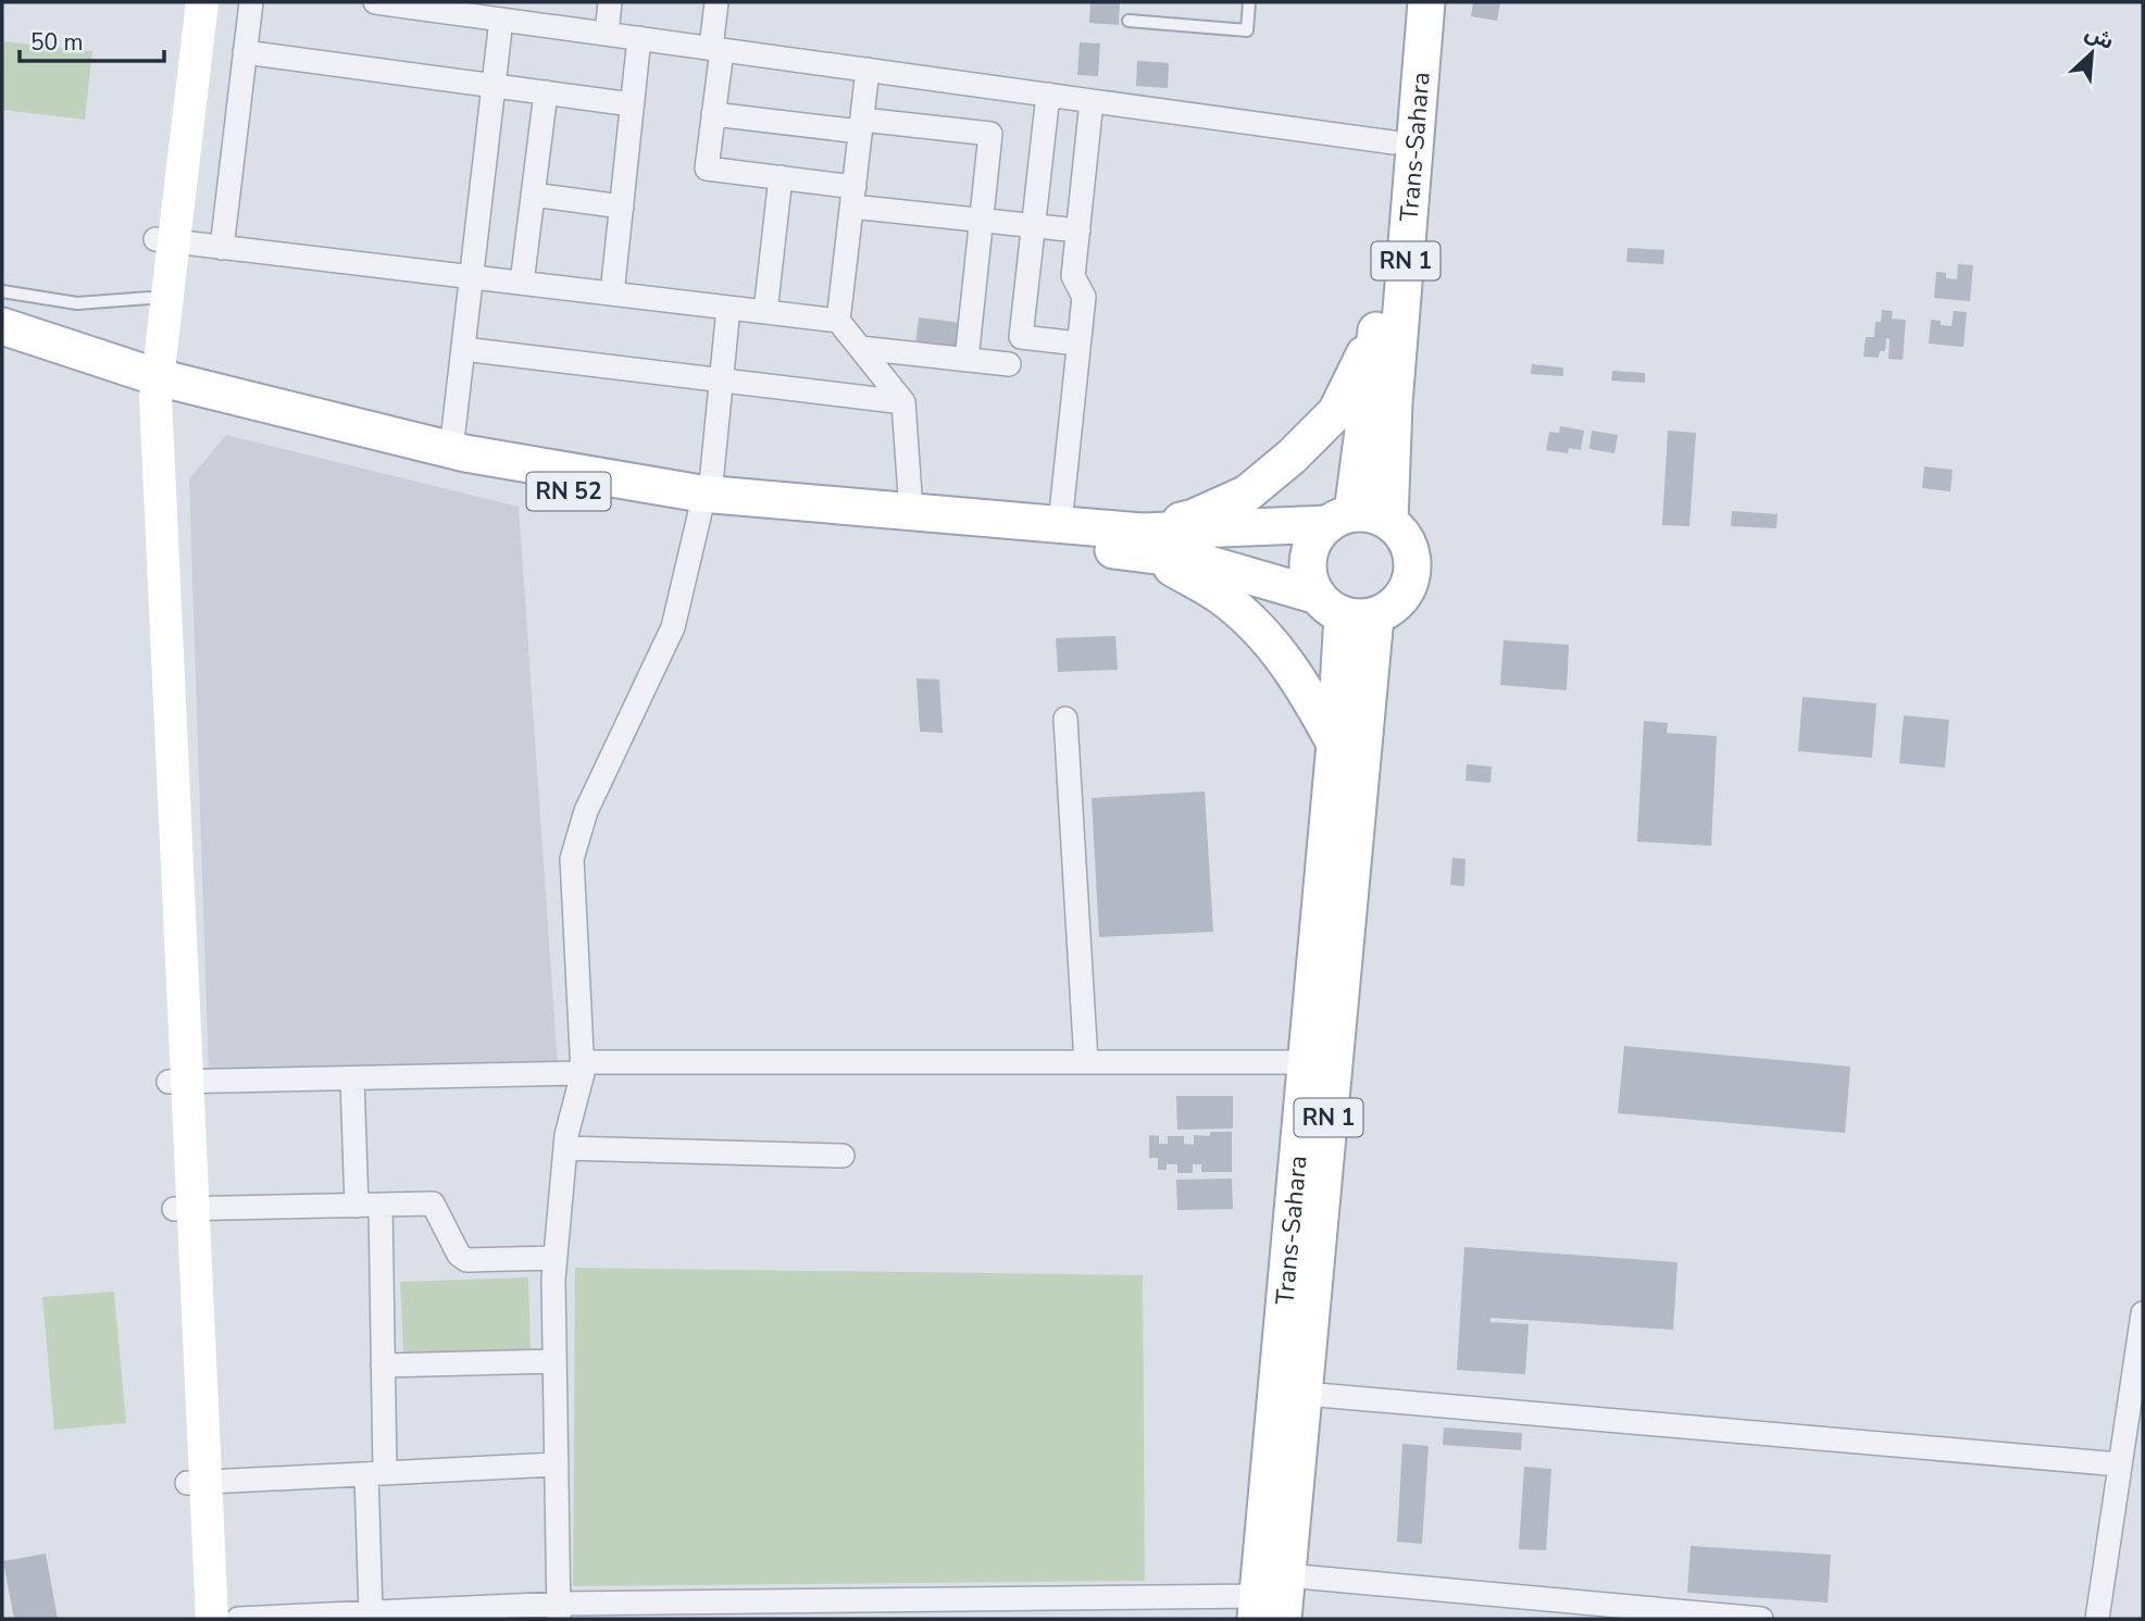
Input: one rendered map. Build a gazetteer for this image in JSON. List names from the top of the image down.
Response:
{
  "streets": {
    "main road": ["Trans-Sahara", "RN 1", "RN 52"]
  },
  "scale_bar": "50 m",
  "north": "top right"
}
